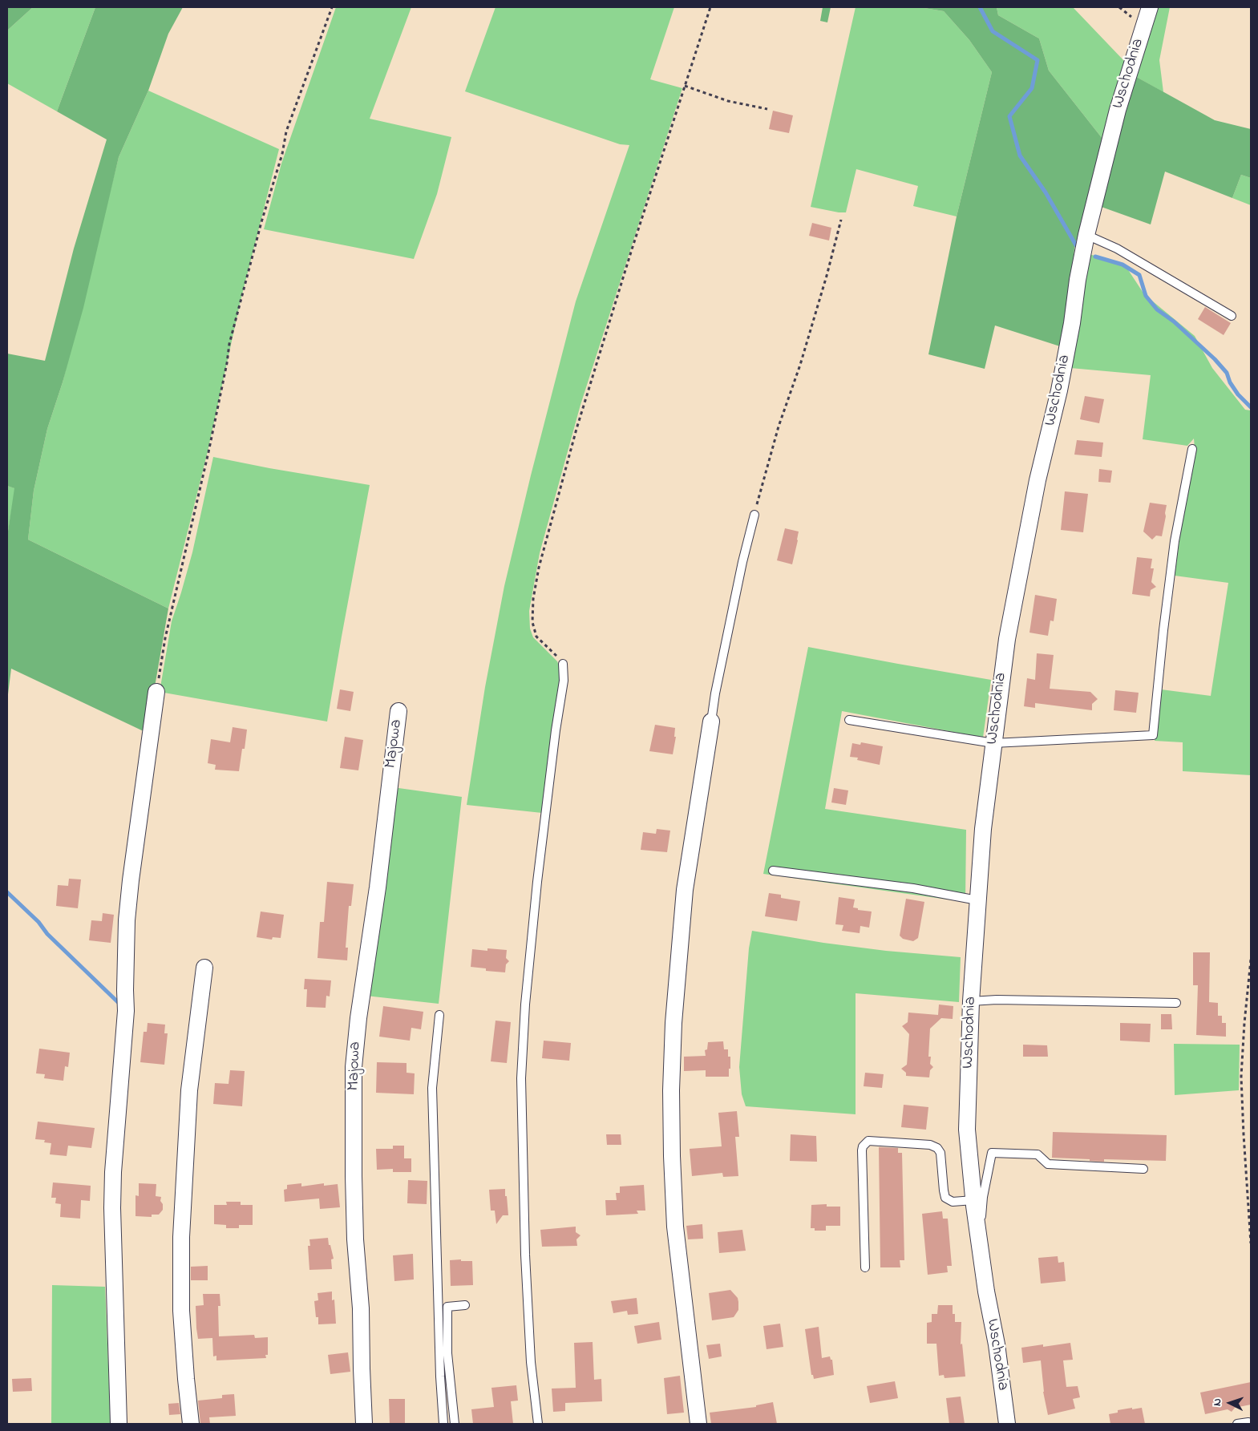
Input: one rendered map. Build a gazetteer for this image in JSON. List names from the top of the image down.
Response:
{
  "streets": {
    "street": ["Wschodnia", "Majowa"]
  },
  "north": "left"
}
